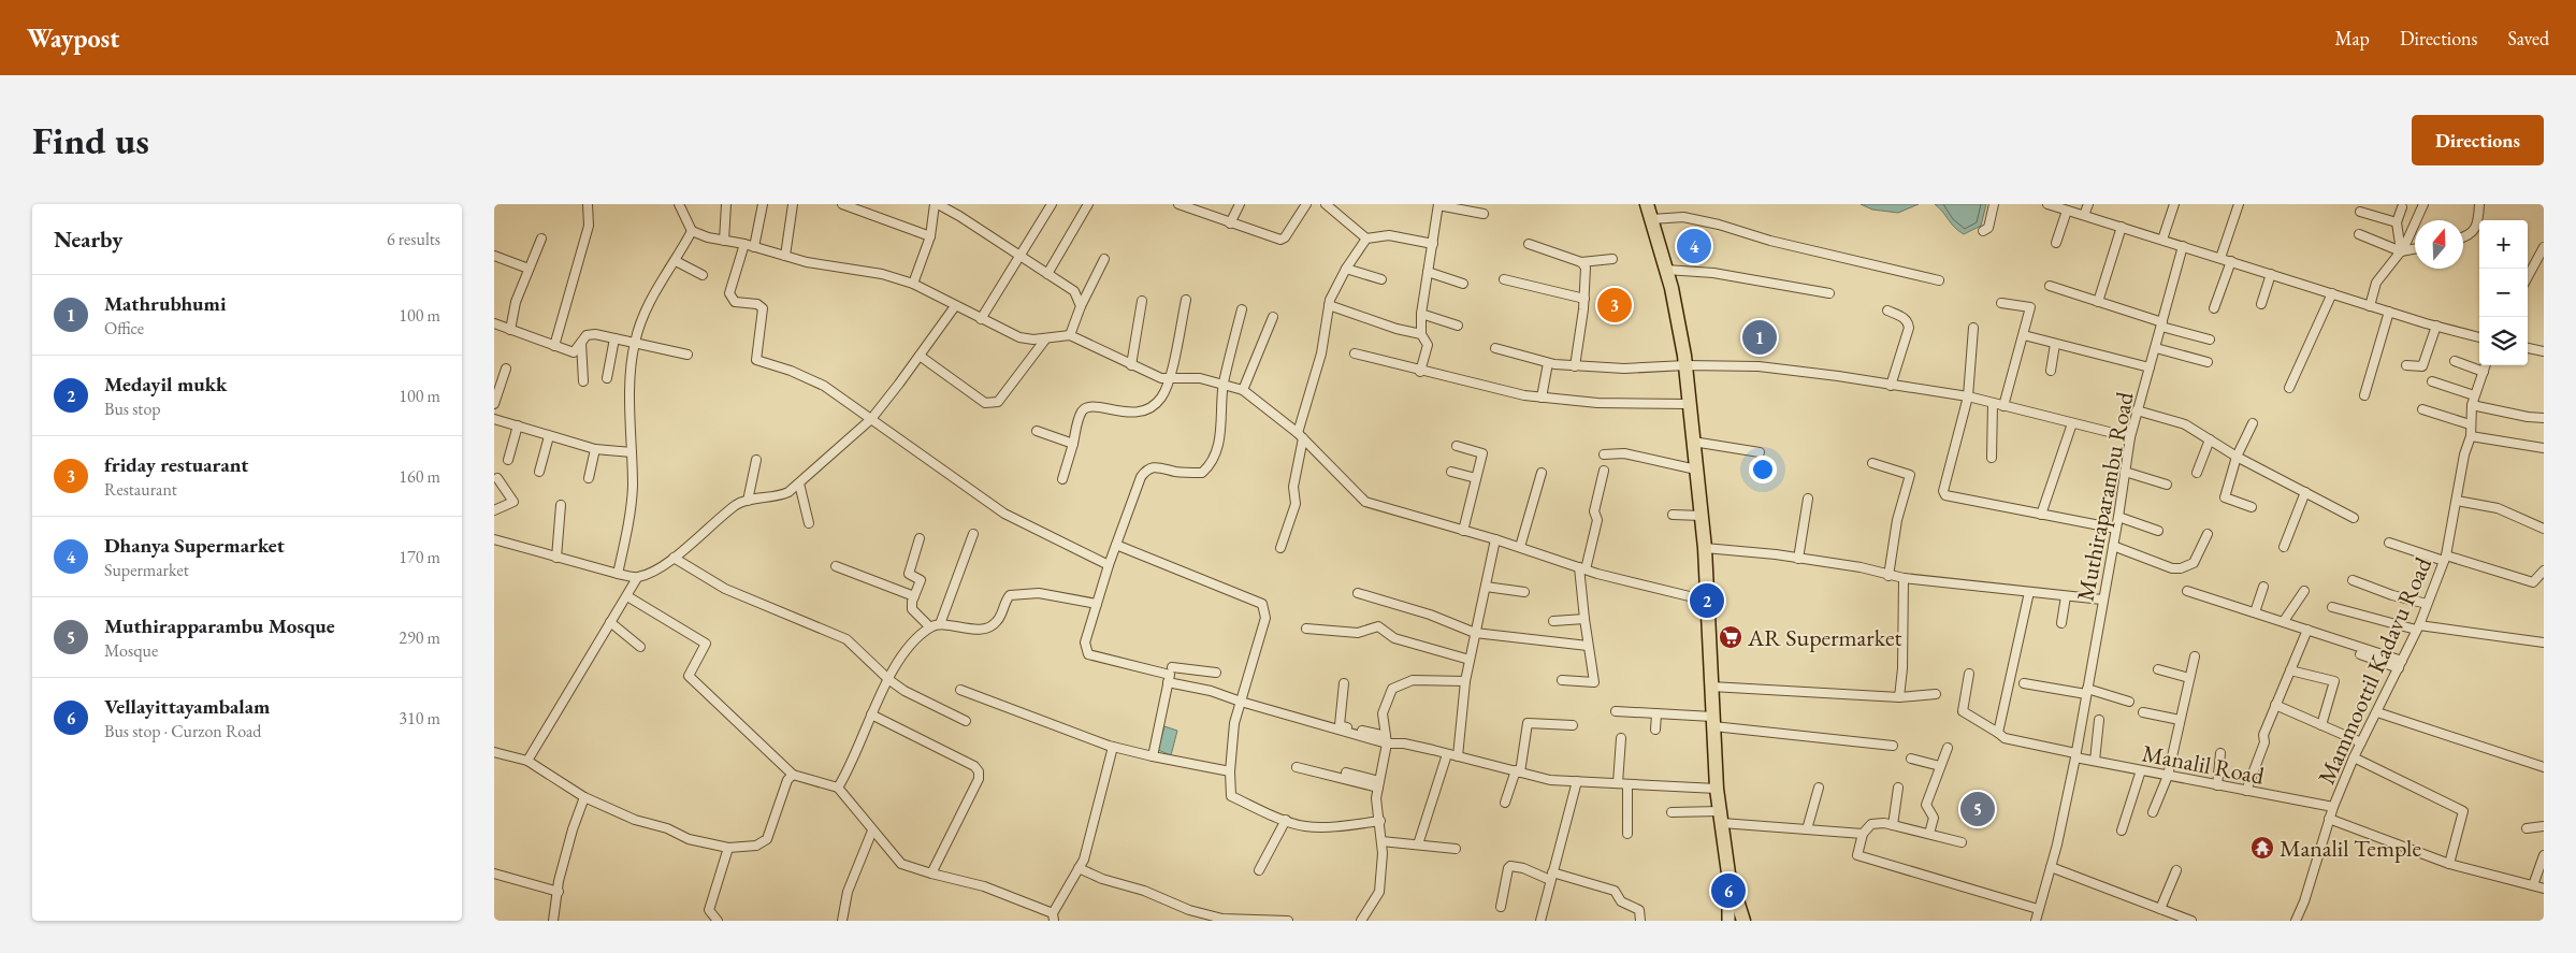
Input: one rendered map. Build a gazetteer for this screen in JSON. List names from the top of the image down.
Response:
{
  "streets": {
    "street": ["Muthiraparambu Road", "Mammoottil Kadavu Road", "Manalil Road"]
  },
  "crossings": [
    ["Muthiraparambu Road", "Manalil Road"],
    ["Mammoottil Kadavu Road", "Manalil Road"]
  ],
  "places": {
    "supermarket": ["AR Supermarket"],
    "temple": ["Manalil Temple"]
  },
  "north": "top",
  "page": {
    "header": "Waypost",
    "nav": ["Map", "Directions", "Saved"],
    "buttons": "Directions",
    "title": "Find us",
    "heading": ["Nearby", "6 results"],
    "map_buttons": ["+", "−"],
    "pins": [
      "4",
      "3",
      "1",
      "2",
      "5",
      "6"
    ],
    "list": [
      {
        "mark": "1",
        "name": "Mathrubhumi",
        "note": "Office",
        "value": "100 m"
      },
      {
        "mark": "2",
        "name": "Medayil mukk",
        "note": "Bus stop",
        "value": "100 m"
      },
      {
        "mark": "3",
        "name": "friday restuarant",
        "note": "Restaurant",
        "value": "160 m"
      },
      {
        "mark": "4",
        "name": "Dhanya Supermarket",
        "note": "Supermarket",
        "value": "170 m"
      },
      {
        "mark": "5",
        "name": "Muthirapparambu Mosque",
        "note": "Mosque",
        "value": "290 m"
      },
      {
        "mark": "6",
        "name": "Vellayittayambalam",
        "note": "Bus stop · Curzon Road",
        "value": "310 m"
      }
    ]
  }
}
